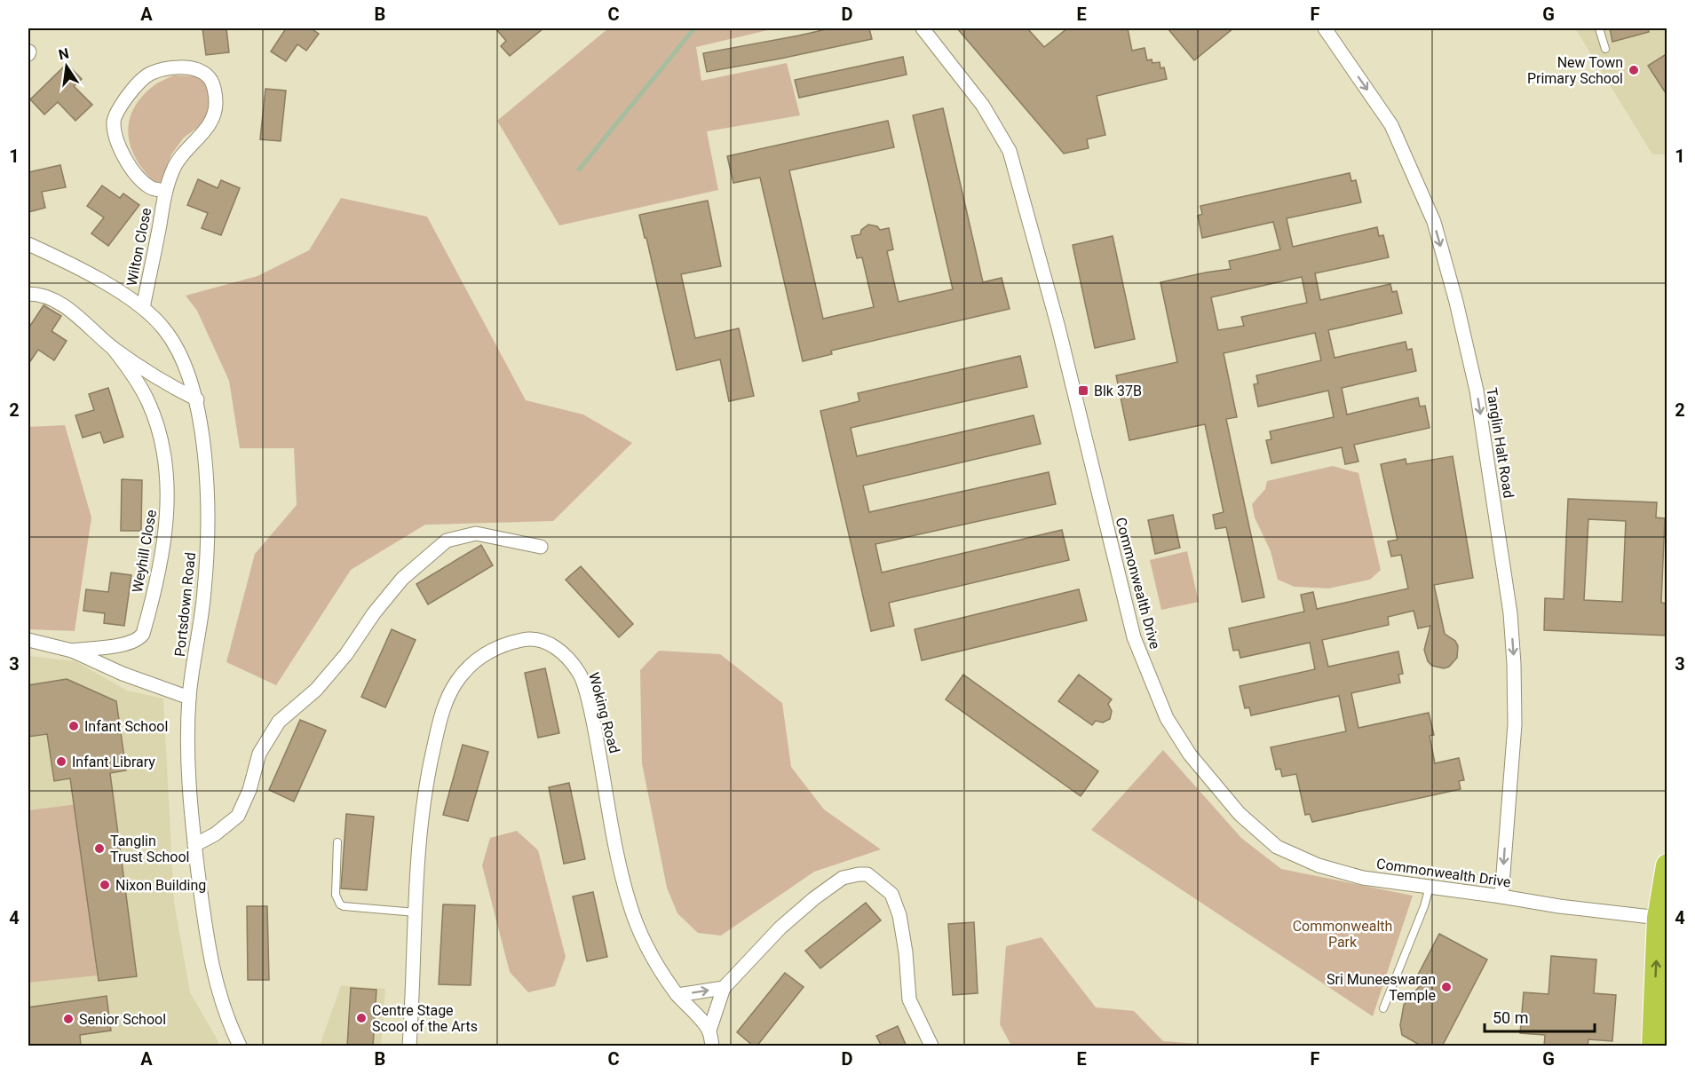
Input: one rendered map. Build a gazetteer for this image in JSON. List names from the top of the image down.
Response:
{
  "streets": {
    "street": [
      "Wilton Close",
      "Tanglin Halt Road",
      "Weyhill Close",
      "Commonwealth Drive",
      "Portsdown Road",
      "Woking Road"
    ]
  },
  "crossings": [
    ["Wilton Close", "Portsdown Road"],
    ["Tanglin Halt Road", "Commonwealth Drive"],
    ["Weyhill Close", "Portsdown Road"]
  ],
  "one_way": ["Tanglin Halt Road"],
  "parks": ["Commonwealth Park"],
  "places": {
    "other": [
      "New Town Primary School",
      "Infant School",
      "Infant Library",
      "Tanglin Trust School",
      "Nixon Building",
      "Sri Muneeswaran Temple",
      "Centre Stage Scool of the Arts",
      "Senior School"
    ],
    "transit": ["Blk 37B"]
  },
  "scale_bar": "50 m",
  "north": "top",
  "grid": {
    "columns": [
      "A",
      "B",
      "C",
      "D",
      "E",
      "F",
      "G"
    ],
    "rows": [
      "1",
      "2",
      "3",
      "4"
    ]
  }
}
